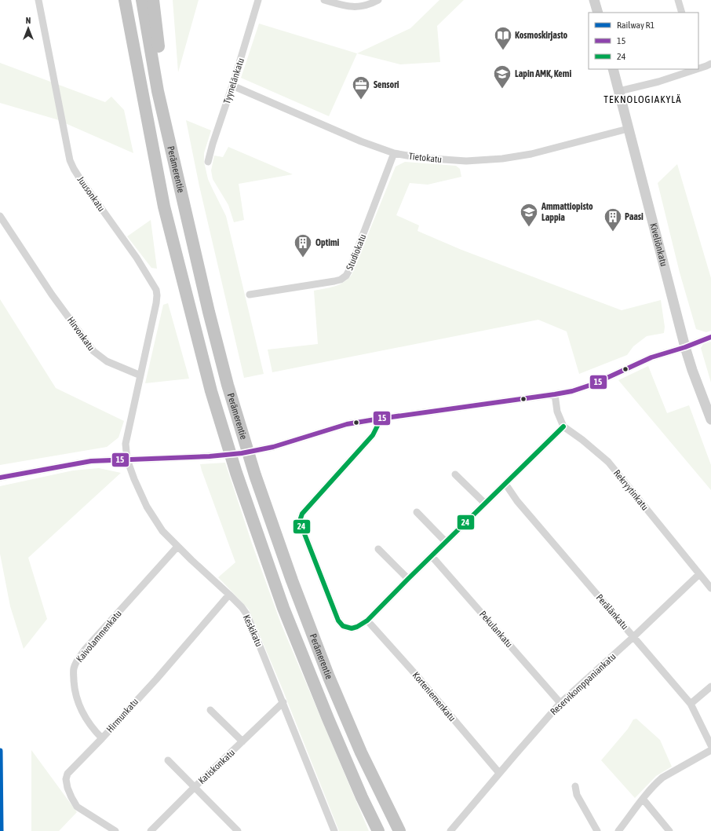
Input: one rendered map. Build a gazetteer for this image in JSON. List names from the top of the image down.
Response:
{
  "streets": {
    "highway": ["Perämerentie"],
    "main road": ["Kiveliönkatu"],
    "street": [
      "Tyynelänkatu",
      "Tietokatu",
      "Juusonkatu",
      "Studiokatu",
      "Hirvonkatu",
      "Rekryytinkatu",
      "Perälänkatu",
      "Pekulankatu",
      "Keskikatu",
      "Kaivolammenkatu",
      "Reservikomppaniankatu",
      "Korteniemenkatu",
      "Hirmunkatu",
      "Katiskonkatu"
    ]
  },
  "crossings": [
    ["Tyynelänkatu", "Tietokatu"],
    ["Tietokatu", "Kiveliönkatu"],
    ["Tietokatu", "Studiokatu"],
    ["Juusonkatu", "Hirvonkatu"],
    ["Rekryytinkatu", "Reservikomppaniankatu"],
    ["Perälänkatu", "Reservikomppaniankatu"],
    ["Pekulankatu", "Reservikomppaniankatu"],
    ["Keskikatu", "Kaivolammenkatu"],
    ["Keskikatu", "Hirmunkatu"],
    ["Keskikatu", "Katiskonkatu"],
    ["Kaivolammenkatu", "Hirmunkatu"],
    ["Reservikomppaniankatu", "Korteniemenkatu"]
  ],
  "districts": ["TEKNOLOGIAKYLÄ"],
  "places": {
    "library": ["Kosmoskirjasto"],
    "school or university": ["Lapin AMK, Kemi", "Ammattiopisto Lappia"],
    "office": ["Sensori"],
    "building": ["Paasi", "Optimi"]
  },
  "lines": ["transit line 15", "transit line 24", "rail line R1"],
  "legend": ["Railway R1", "15", "24"],
  "north": "top"
}
